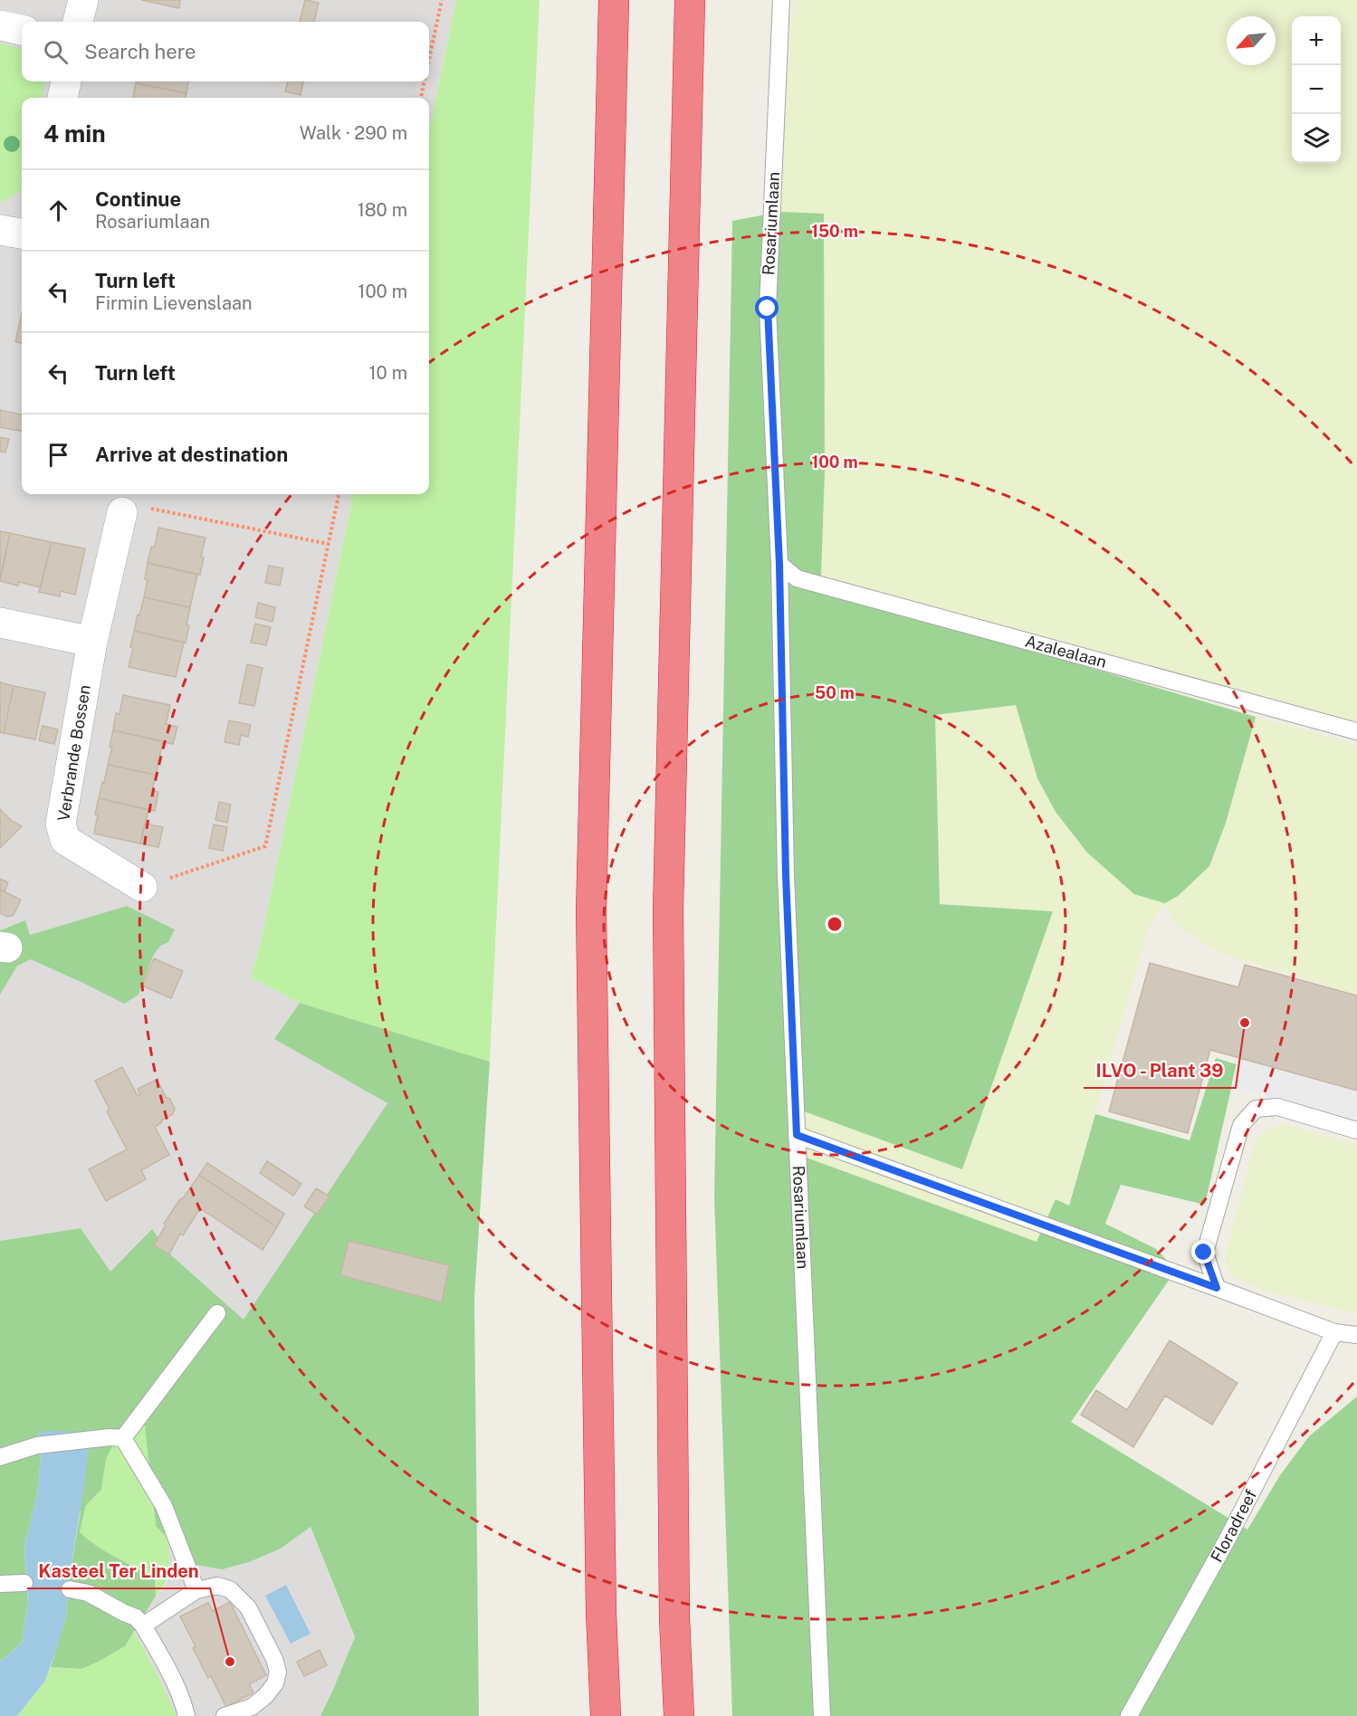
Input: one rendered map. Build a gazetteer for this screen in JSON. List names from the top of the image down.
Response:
{
  "streets": {
    "street": ["Verbrande Bossen"],
    "lane": ["Rosariumlaan", "Azalealaan", "Floradreef"]
  },
  "crossings": [
    ["Rosariumlaan", "Azalealaan"]
  ],
  "places": ["ILVO - Plant 39", "Kasteel Ter Linden"],
  "north": "bottom left",
  "page": {
    "map_buttons": ["+", "−"],
    "search": "Search here",
    "heading": ["4 min", "Walk · 290 m"],
    "list": [
      ["Continue", "Rosariumlaan", "180 m"],
      ["Turn left", "Firmin Lievenslaan", "100 m"],
      ["Turn left", "10 m"],
      "Arrive at destination"
    ]
  },
  "rings": ["150 m", "100 m", "50 m"]
}
